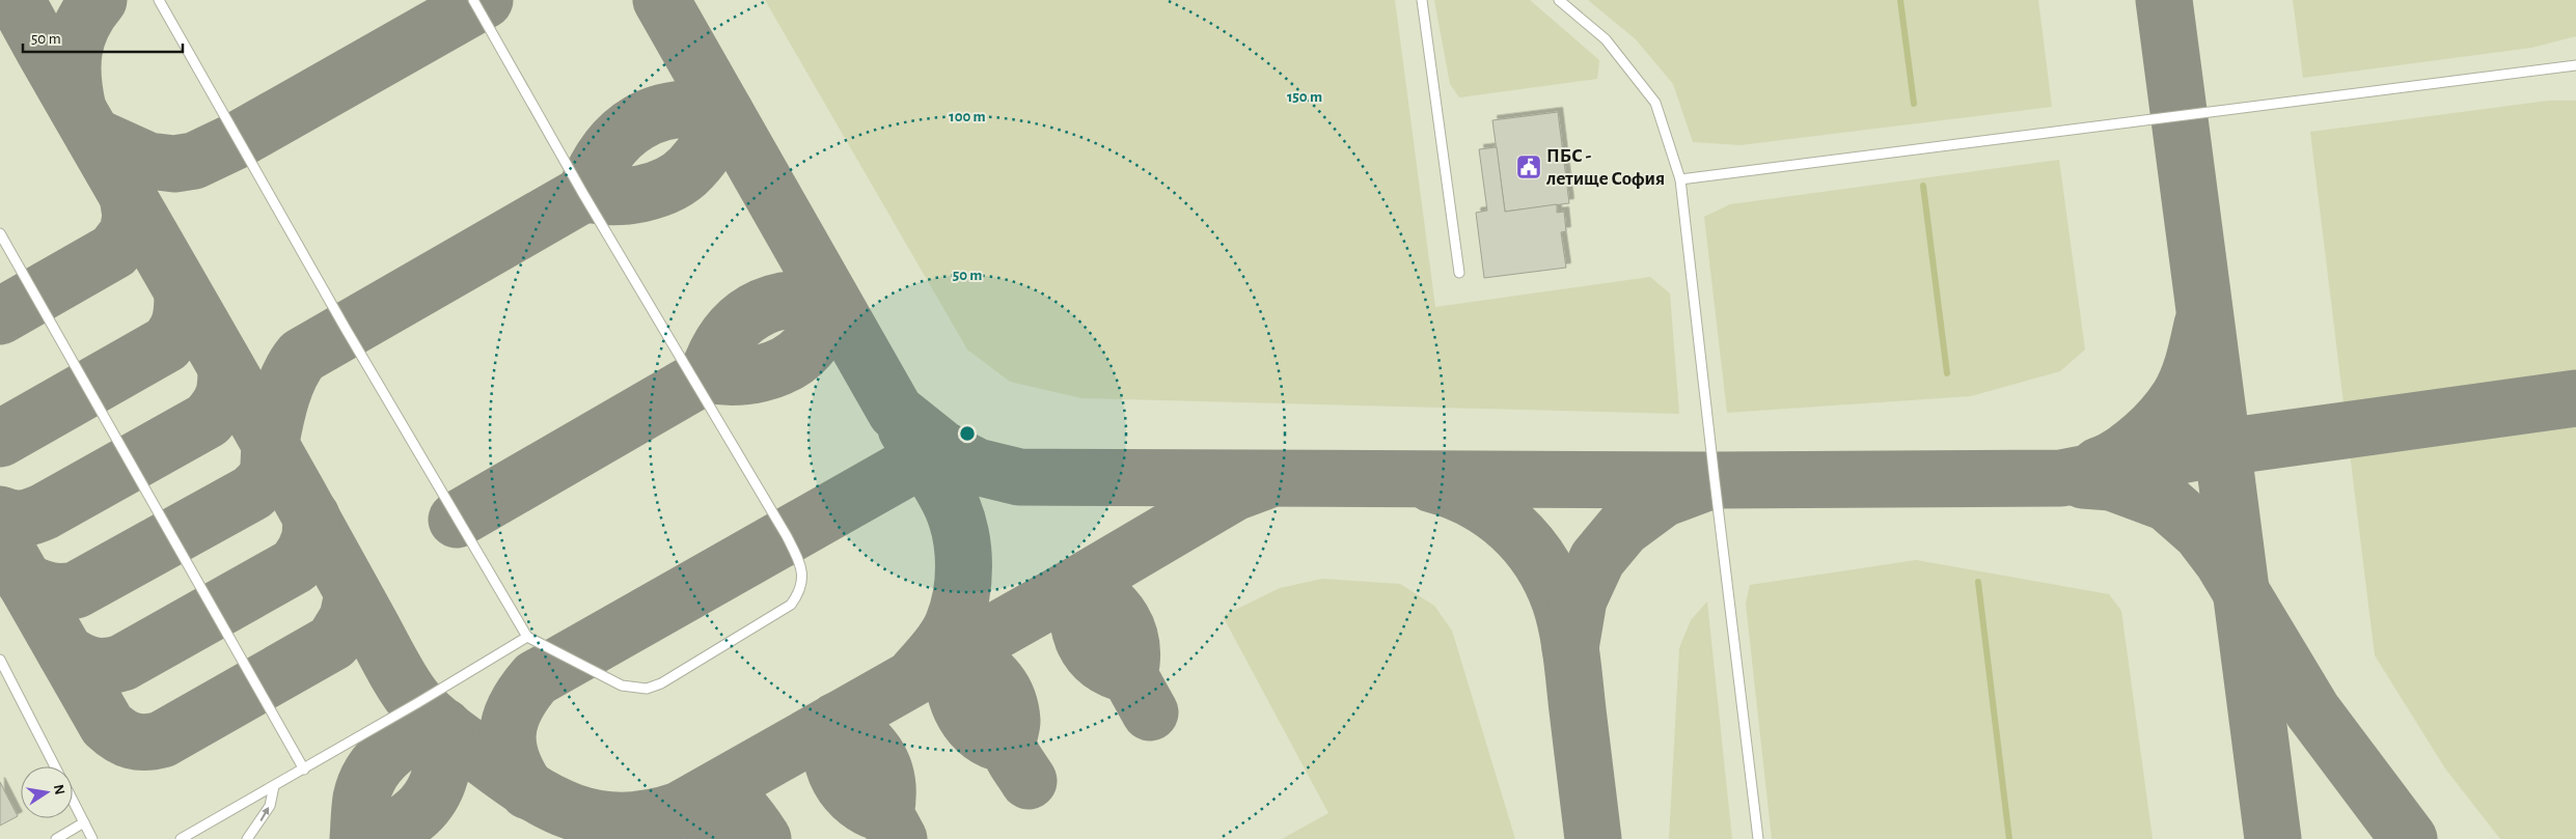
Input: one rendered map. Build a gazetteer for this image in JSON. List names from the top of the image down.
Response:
{
  "places": {
    "public building": ["ПБС - летище София"]
  },
  "scale_bar": "50 m",
  "north": "right",
  "rings": ["150 m", "100 m", "50 m"]
}
